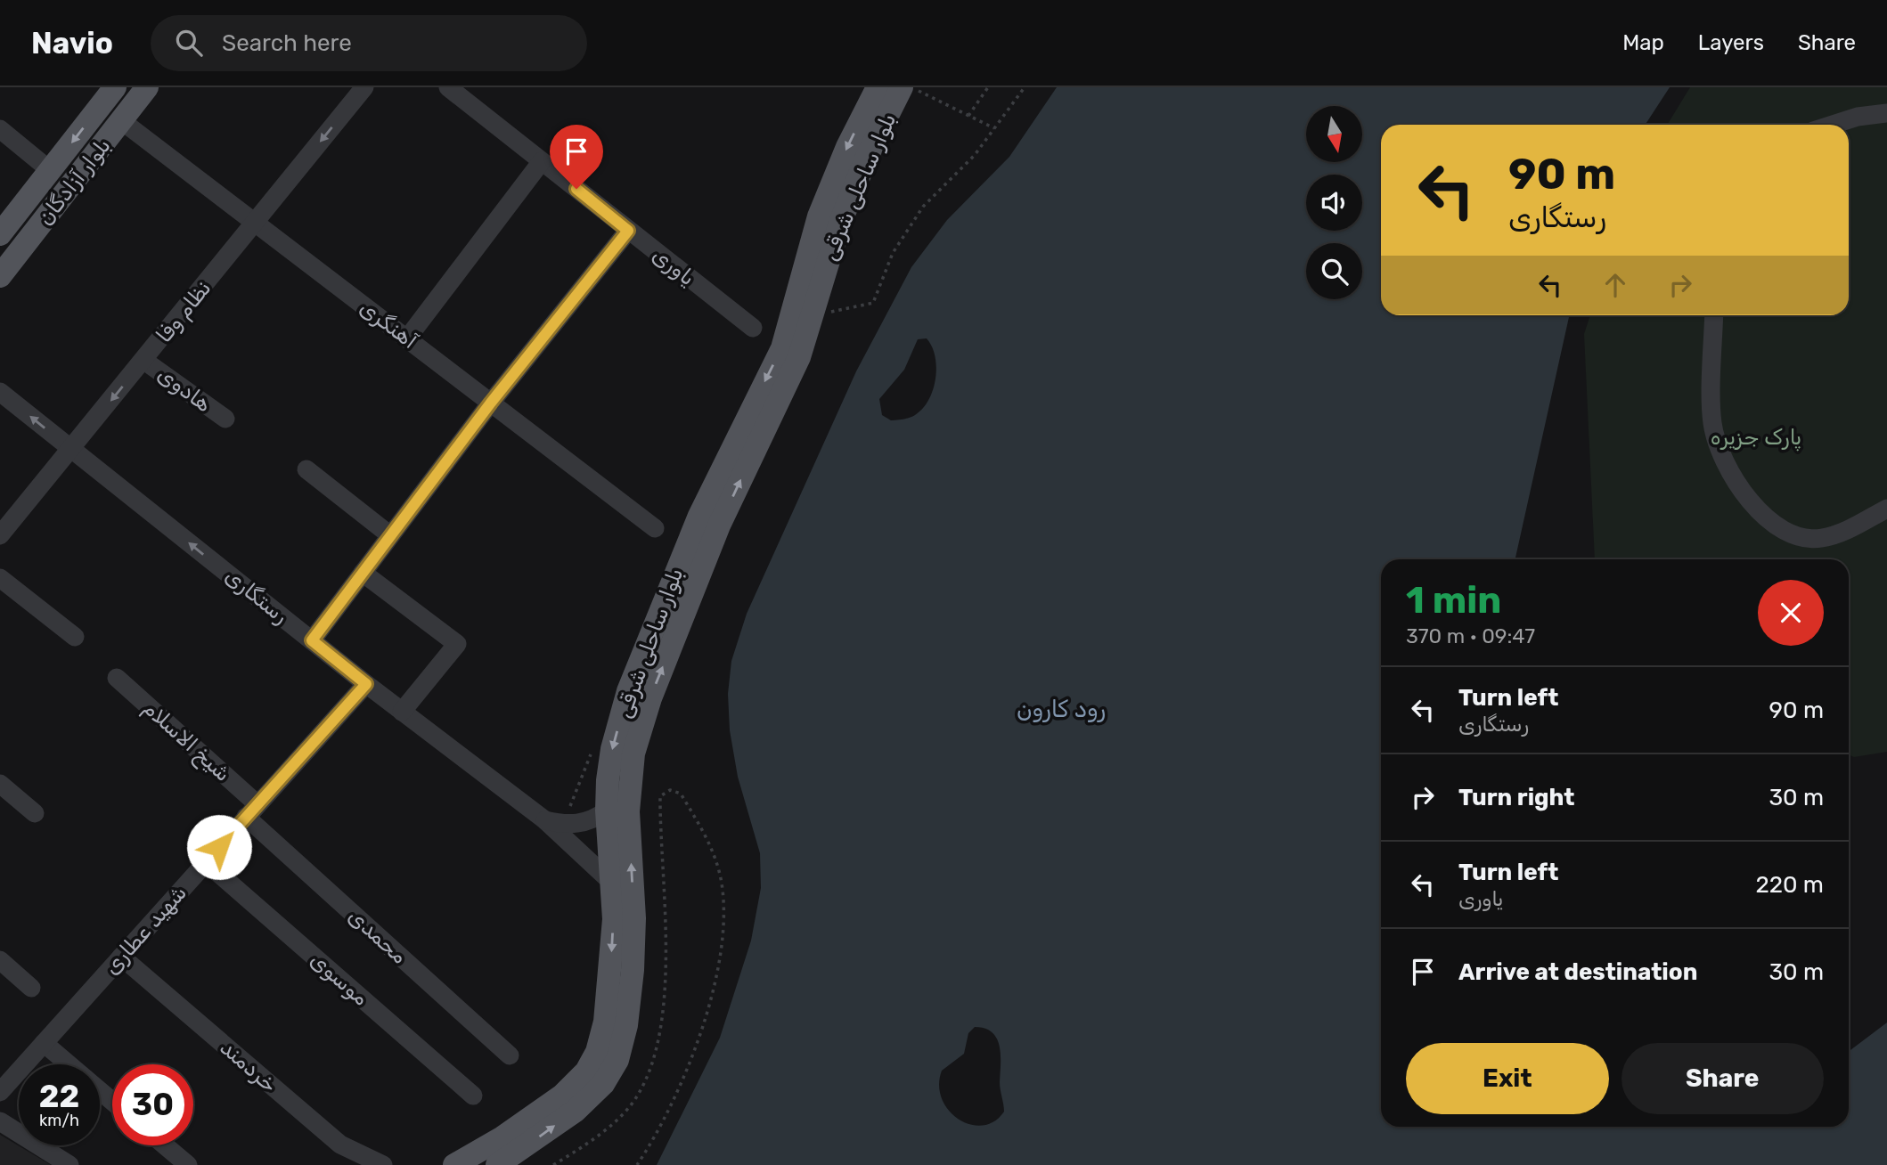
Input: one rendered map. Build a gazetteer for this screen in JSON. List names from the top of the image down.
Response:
{
  "streets": {
    "main road": ["بلوار آزادگان", "بلوار ساحلی شرقی"],
    "street": [
      "یاوری",
      "نظام وفا",
      "آهنگری",
      "هادوی",
      "رستگاری",
      "شیخ الاسلام",
      "شهید عطاری",
      "محمدی",
      "موسوی",
      "خردمند"
    ]
  },
  "crossings": [
    ["بلوار آزادگان", "آهنگری"],
    ["بلوار ساحلی شرقی", "رستگاری"],
    ["نظام وفا", "آهنگری"],
    ["نظام وفا", "هادوی"],
    ["نظام وفا", "رستگاری"],
    ["رستگاری", "شهید عطاری"],
    ["شیخ الاسلام", "شهید عطاری"],
    ["شیخ الاسلام", "محمدی"],
    ["شهید عطاری", "محمدی"],
    ["شهید عطاری", "موسوی"],
    ["شهید عطاری", "خردمند"]
  ],
  "one_way": ["نظام وفا"],
  "water": ["رود کارون"],
  "parks": ["پارک جزیره"],
  "north": "bottom",
  "page": {
    "header": "Navio",
    "search": "Search here",
    "nav": ["Map", "Layers", "Share"],
    "turn": ["90 m", "رستگاری"],
    "heading": ["1 min", "370 m · 09:47"],
    "list": [
      {
        "name": "Turn left",
        "note": "رستگاری",
        "value": "90 m"
      },
      {
        "name": "Turn right",
        "value": "30 m"
      },
      {
        "name": "Turn left",
        "note": "یاوری",
        "value": "220 m"
      },
      {
        "name": "Arrive at destination",
        "value": "30 m"
      }
    ],
    "buttons": ["Exit", "Share"],
    "speed": "22 km/h",
    "limit": "30"
  }
}
